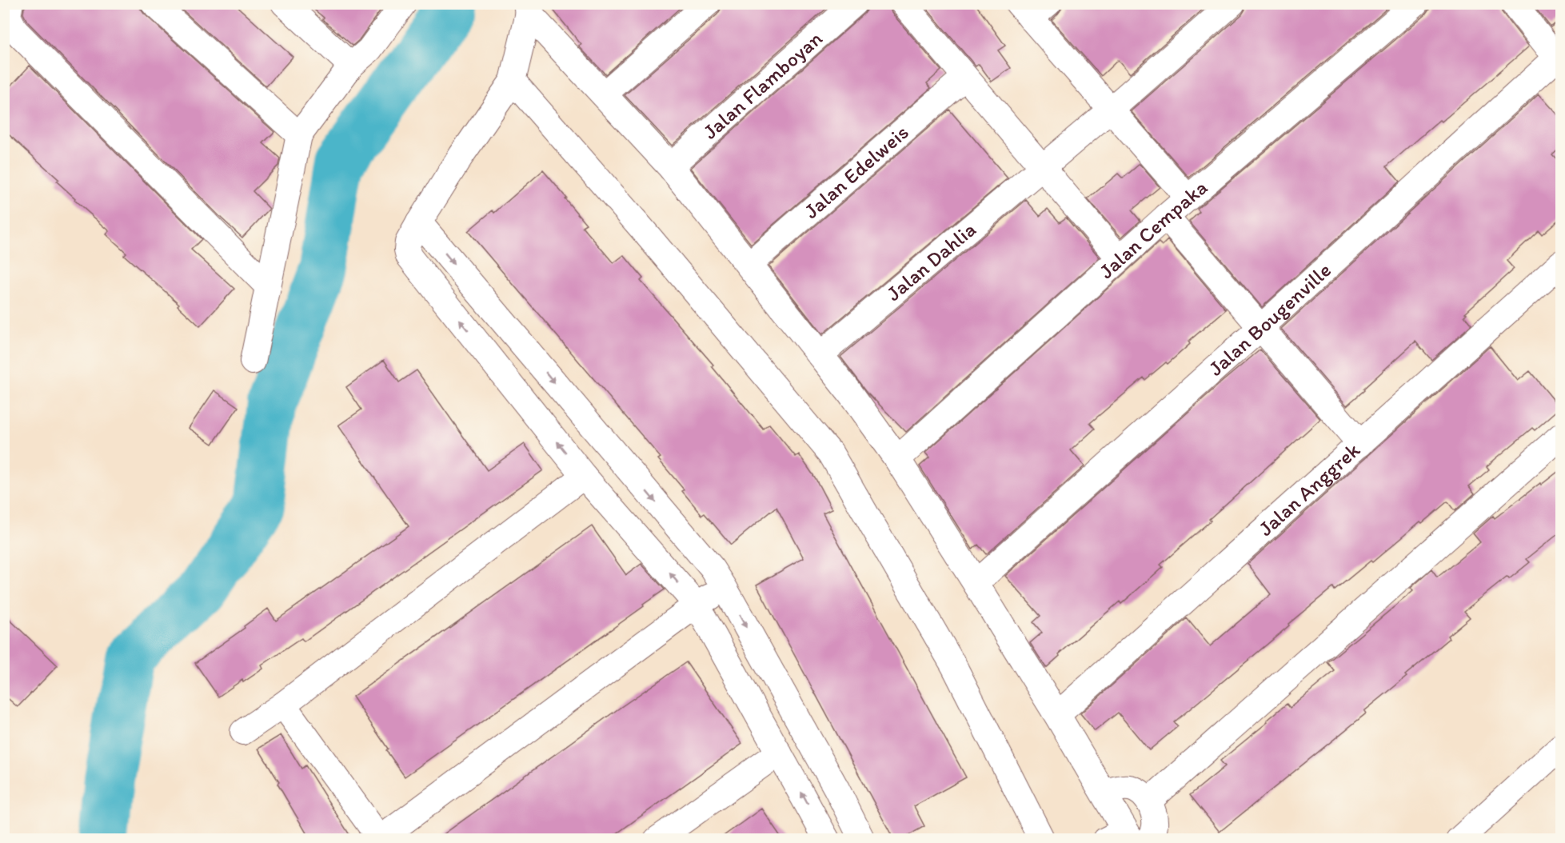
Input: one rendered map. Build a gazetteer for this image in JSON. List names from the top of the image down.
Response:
{
  "streets": {
    "street": [
      "Jalan Flamboyan",
      "Jalan Edelweis",
      "Jalan Cempaka",
      "Jalan Dahlia",
      "Jalan Bougenville",
      "Jalan Anggrek"
    ]
  }
}
